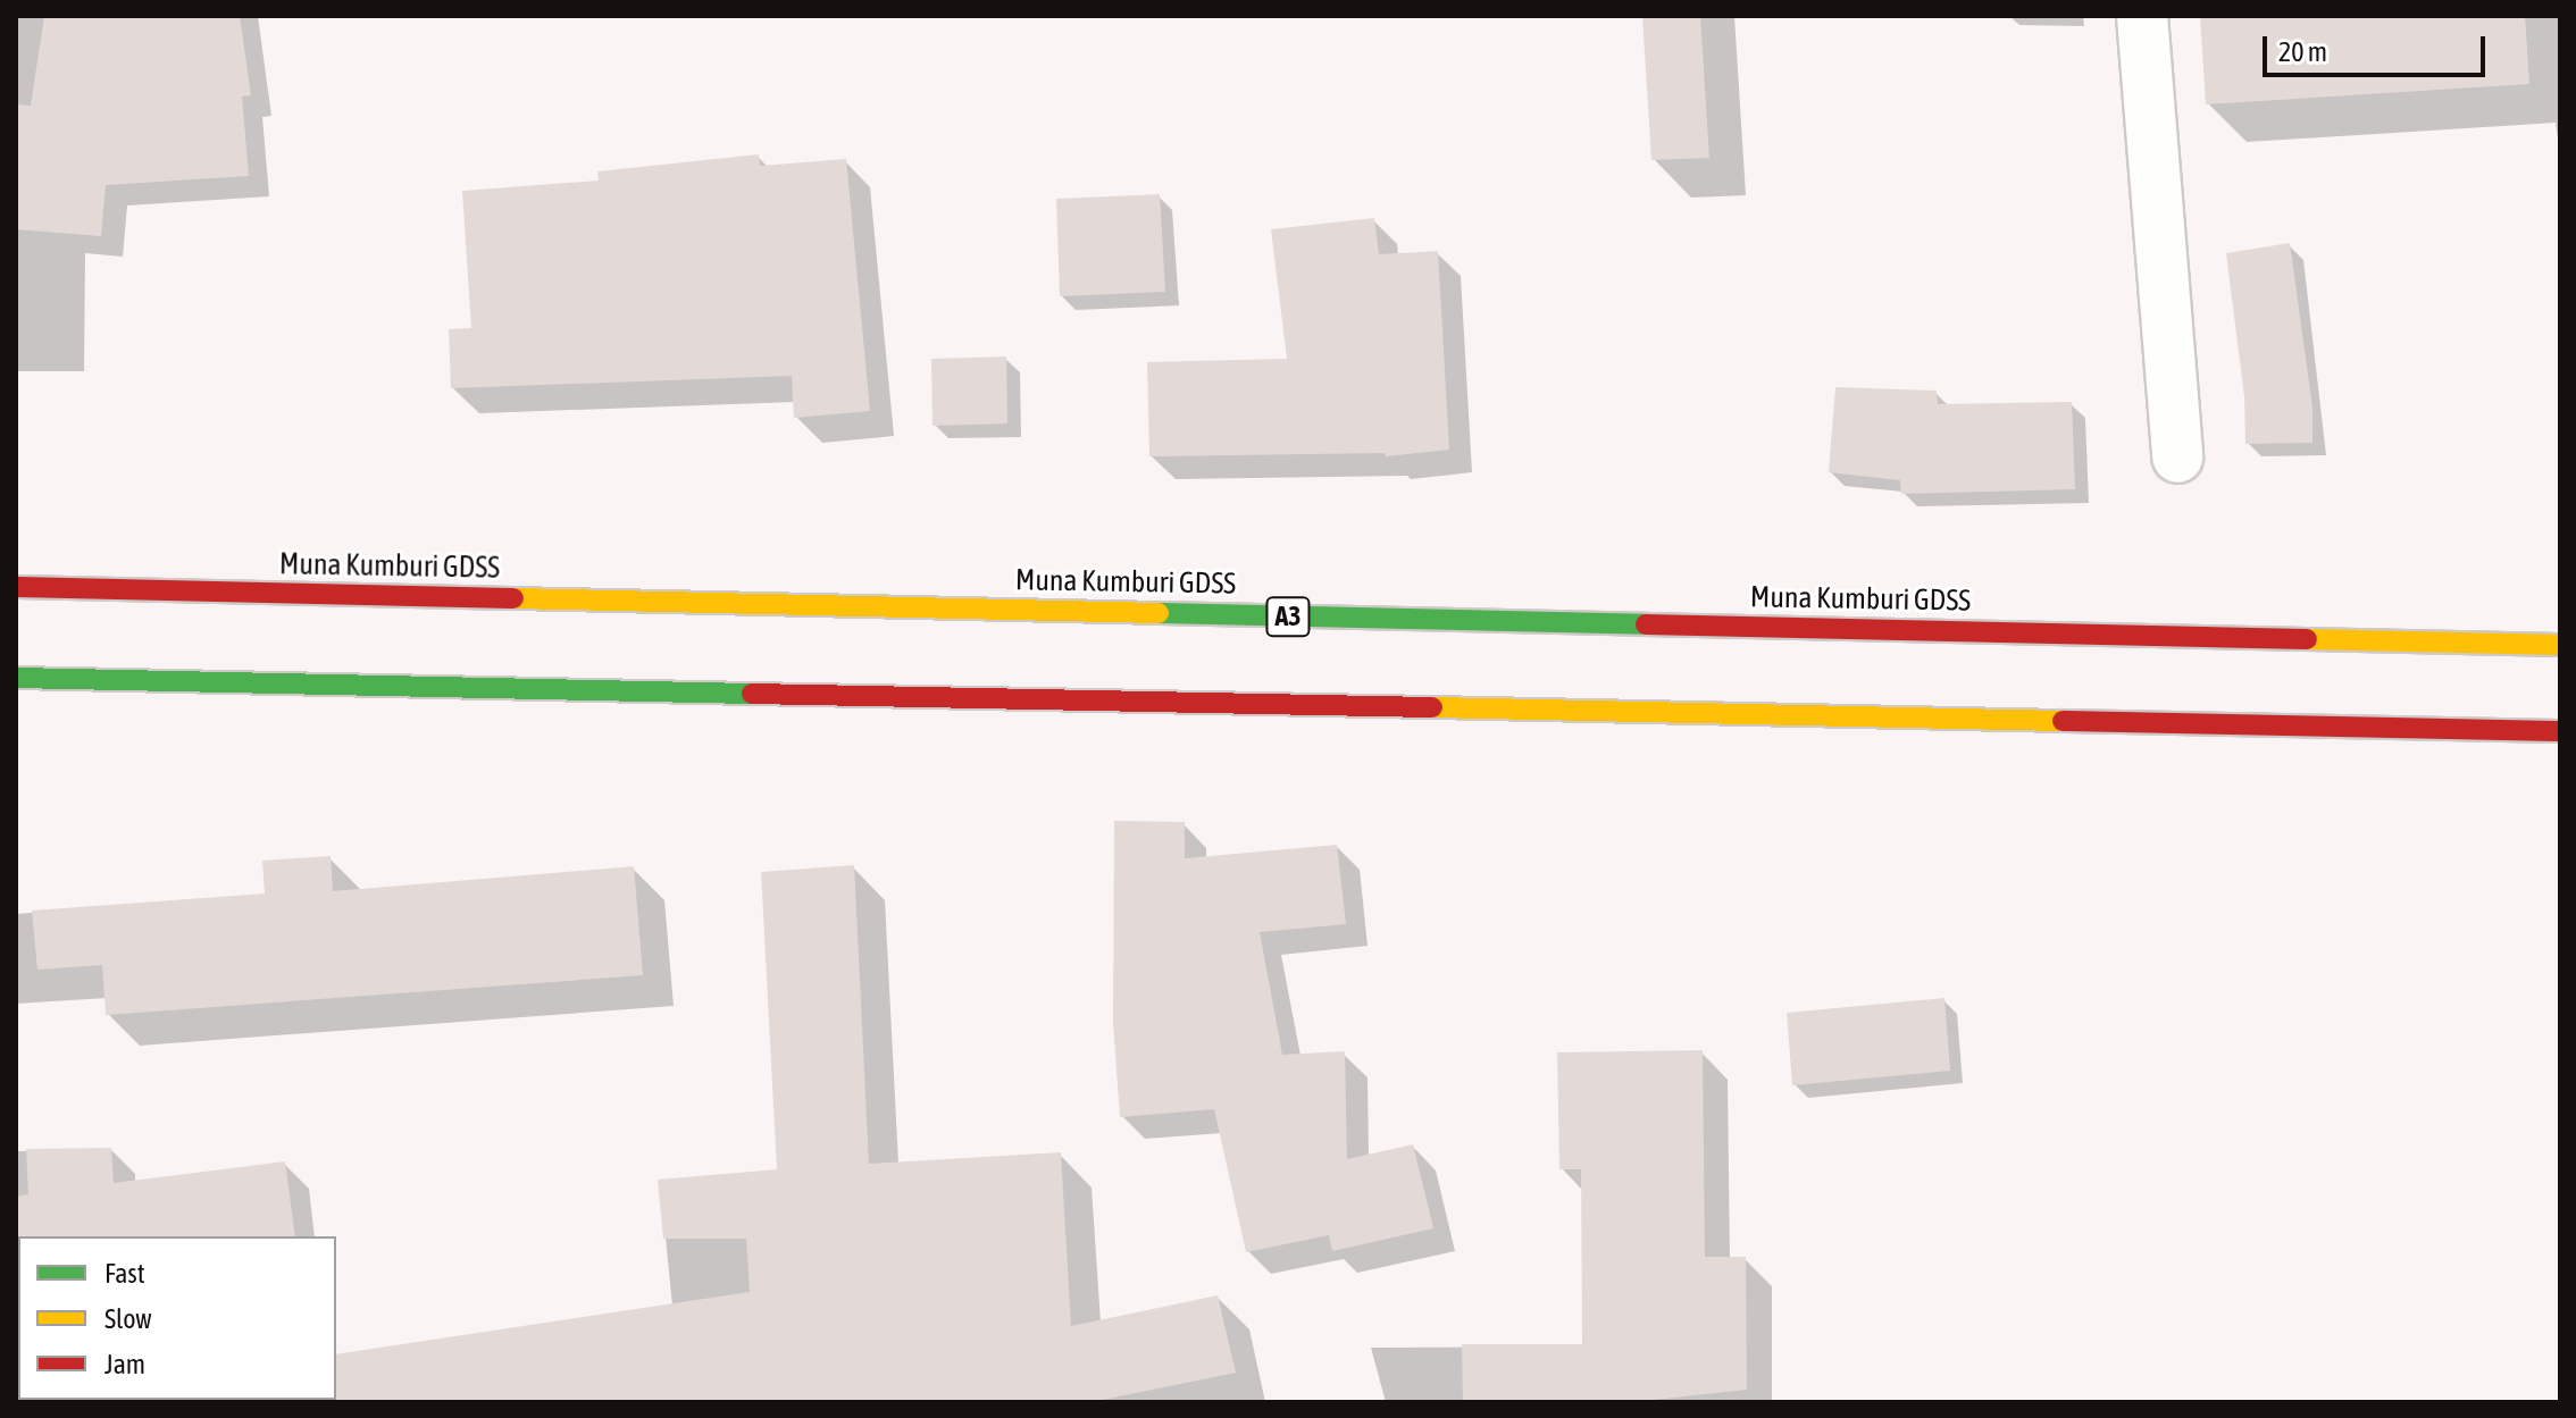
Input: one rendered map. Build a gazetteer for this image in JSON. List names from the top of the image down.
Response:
{
  "streets": {
    "highway": ["Muna Kumburi GDSS", "A3"]
  },
  "legend": ["Fast", "Slow", "Jam"],
  "scale_bar": "20 m"
}
